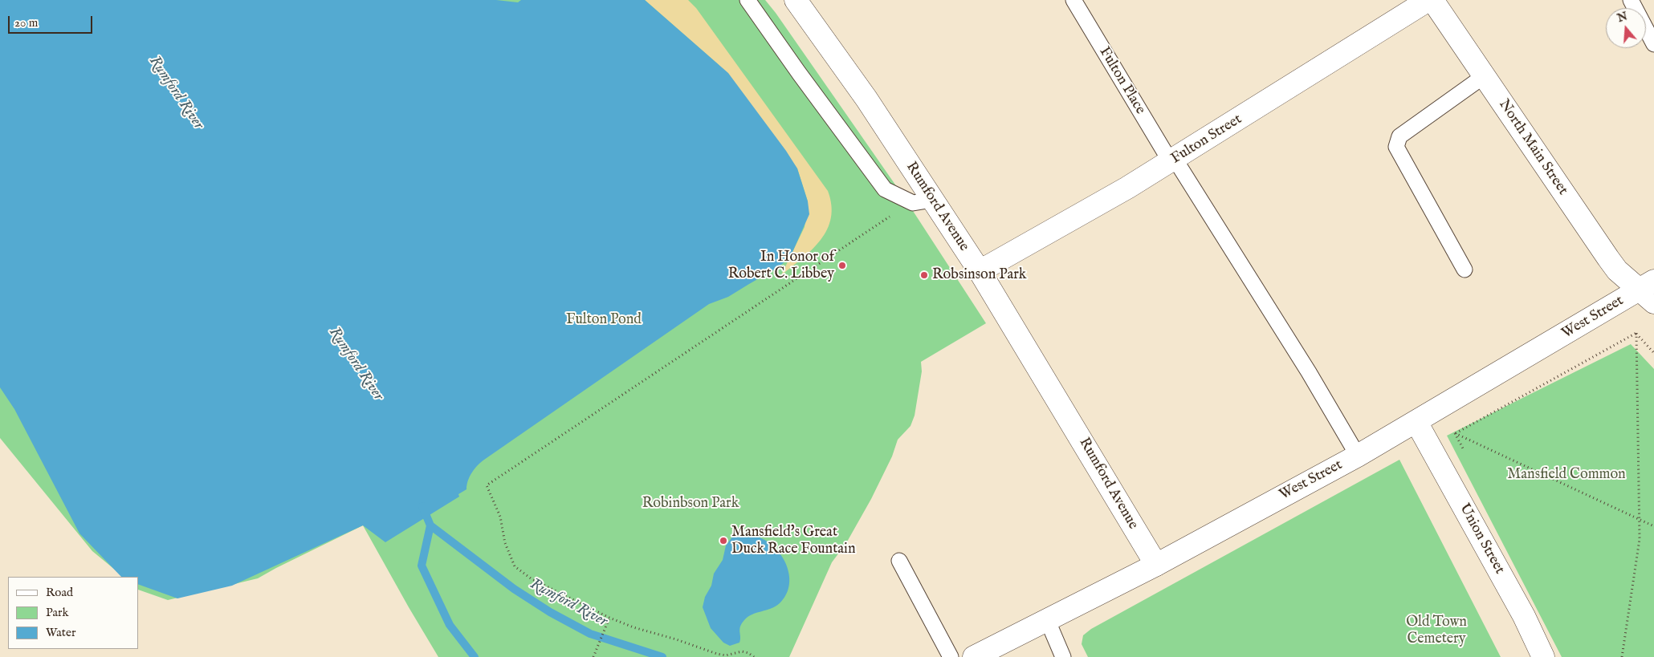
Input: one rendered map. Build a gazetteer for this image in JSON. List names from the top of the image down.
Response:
{
  "streets": {
    "street": [
      "Fulton Street",
      "North Main Street",
      "Rumford Avenue",
      "West Street",
      "Union Street"
    ],
    "lane": ["Fulton Place"]
  },
  "crossings": [
    ["Fulton Place", "Fulton Street"],
    ["Fulton Place", "West Street"],
    ["Fulton Street", "Rumford Avenue"],
    ["North Main Street", "West Street"],
    ["Rumford Avenue", "West Street"],
    ["West Street", "Union Street"]
  ],
  "water": ["Rumford River"],
  "parks": [
    "Fulton Pond",
    "Mansfield Common",
    "Robinbson Park",
    "Old Town Cemetery"
  ],
  "places": ["In Honor of Robert C. Libbey", "Robsinson Park", "Mansfield's Great Duck Race Fountain"],
  "legend": ["Road", "Park", "Water"],
  "scale_bar": "20 m",
  "north": "top"
}
